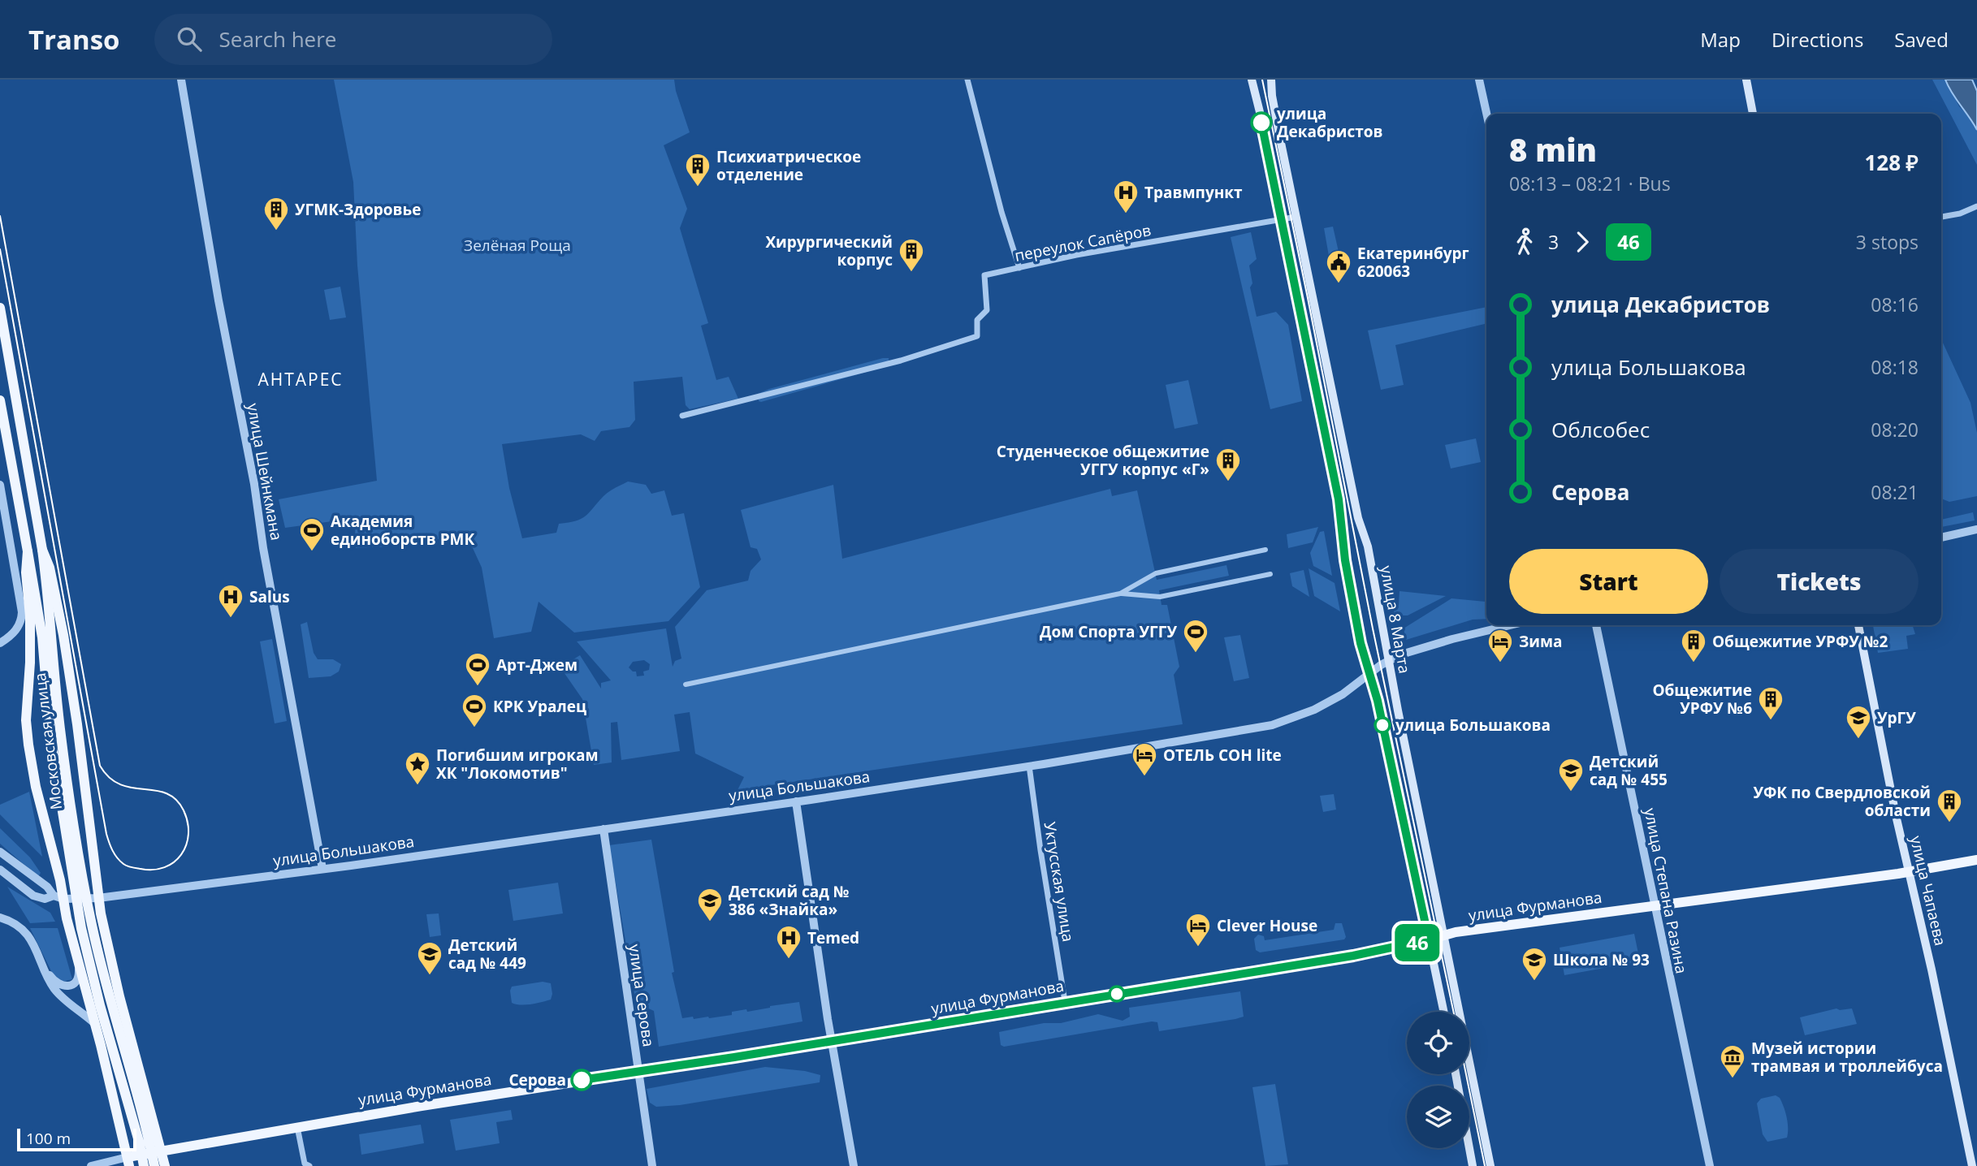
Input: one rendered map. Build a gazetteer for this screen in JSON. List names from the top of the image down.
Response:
{
  "streets": {
    "main road": [
      "улица 8 Марта",
      "Московская улица",
      "улица Чапаева",
      "улица Фурманова"
    ],
    "street": [
      "переулок Сапёров",
      "улица Шейнкмана",
      "улица Большакова",
      "Уктусская улица",
      "улица Степана Разина",
      "улица Серова"
    ]
  },
  "crossings": [
    ["переулок Сапёров", "улица 8 Марта"],
    ["улица Шейнкмана", "улица Большакова"],
    ["улица 8 Марта", "улица Большакова"],
    ["улица 8 Марта", "улица Фурманова"],
    ["Московская улица", "улица Большакова"],
    ["Московская улица", "улица Фурманова"],
    ["улица Большакова", "Уктусская улица"],
    ["улица Большакова", "улица Серова"],
    ["Уктусская улица", "улица Фурманова"],
    ["улица Степана Разина", "улица Фурманова"],
    ["улица Чапаева", "улица Фурманова"],
    ["улица Фурманова", "улица Серова"]
  ],
  "districts": ["АНТАРЕС"],
  "parks": ["Зелёная Роща"],
  "places": {
    "other": ["улица Декабристов", "улица Большакова", "Серова"],
    "building": [
      "Психиатрическое отделение",
      "УГМК-Здоровье",
      "Хирургический корпус",
      "Студенческое общежитие УГГУ корпус «Г»",
      "Общежитие УРФУ №2",
      "Общежитие УРФУ №6",
      "УФК по Свердловской области"
    ],
    "hospital": ["Травмпункт", "Salus", "Temed"],
    "public building": ["Екатеринбург 620063"],
    "sports": [
      "Академия единоборств РМК",
      "Дом Спорта УГГУ",
      "Арт-Джем",
      "КРК Уралец"
    ],
    "hotel": ["Зима", "ОТЕЛЬ СОН lite", "Clever House"],
    "school or university": [
      "УрГУ",
      "Детский сад № 455",
      "Детский сад № 386 «Знайка»",
      "Детский сад № 449",
      "Школа № 93"
    ],
    "place": ["Погибшим игрокам ХК \"Локомотив\""],
    "museum": ["Музей истории трамвая и троллейбуса"]
  },
  "lines": ["bus line 46"],
  "scale_bar": "100 m",
  "page": {
    "header": "Transo",
    "search": "Search here",
    "nav": ["Map", "Directions", "Saved"],
    "on_map": "46",
    "heading": ["8 min", "08:13 – 08:21 · Bus", "128 ₽"],
    "legs": ["3", "46", "3 stops"],
    "list": [
      {
        "name": "улица Декабристов",
        "value": "08:16"
      },
      {
        "name": "улица Большакова",
        "value": "08:18"
      },
      {
        "name": "Облсобес",
        "value": "08:20"
      },
      {
        "name": "Серова",
        "value": "08:21"
      }
    ],
    "buttons": ["Start", "Tickets"],
    "scale": "100 m"
  }
}
